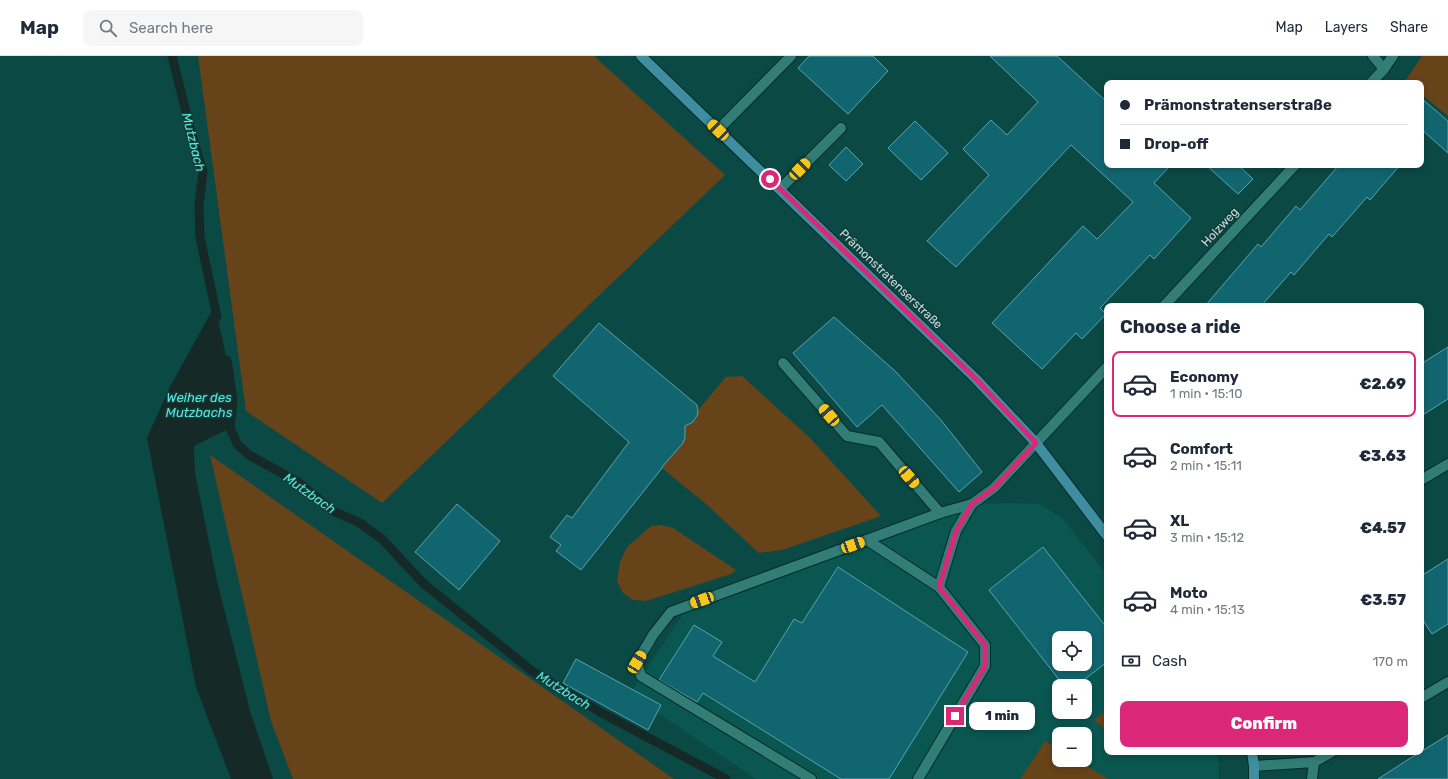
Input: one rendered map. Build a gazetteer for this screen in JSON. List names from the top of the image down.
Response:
{
  "streets": {
    "main road": ["Prämonstratenserstraße"],
    "street": ["Holzweg"]
  },
  "water": ["Mutzbach", "Weiher des Mutzbachs"],
  "page": {
    "header": "Map",
    "search": "Search here",
    "nav": ["Map", "Layers", "Share"],
    "banner": ["Prämonstratenserstraße", "Drop-off"],
    "heading": "Choose a ride",
    "list": [
      {
        "name": "Economy",
        "note": "1 min · 15:10",
        "value": "€2.69"
      },
      {
        "name": "Comfort",
        "note": "2 min · 15:11",
        "value": "€3.63"
      },
      {
        "name": "XL",
        "note": "3 min · 15:12",
        "value": "€4.57"
      },
      {
        "name": "Moto",
        "note": "4 min · 15:13",
        "value": "€3.57"
      }
    ],
    "map_buttons": ["+", "−"],
    "pay": ["Cash", "170 m"],
    "buttons": "Confirm",
    "bubble": "1 min"
  }
}
